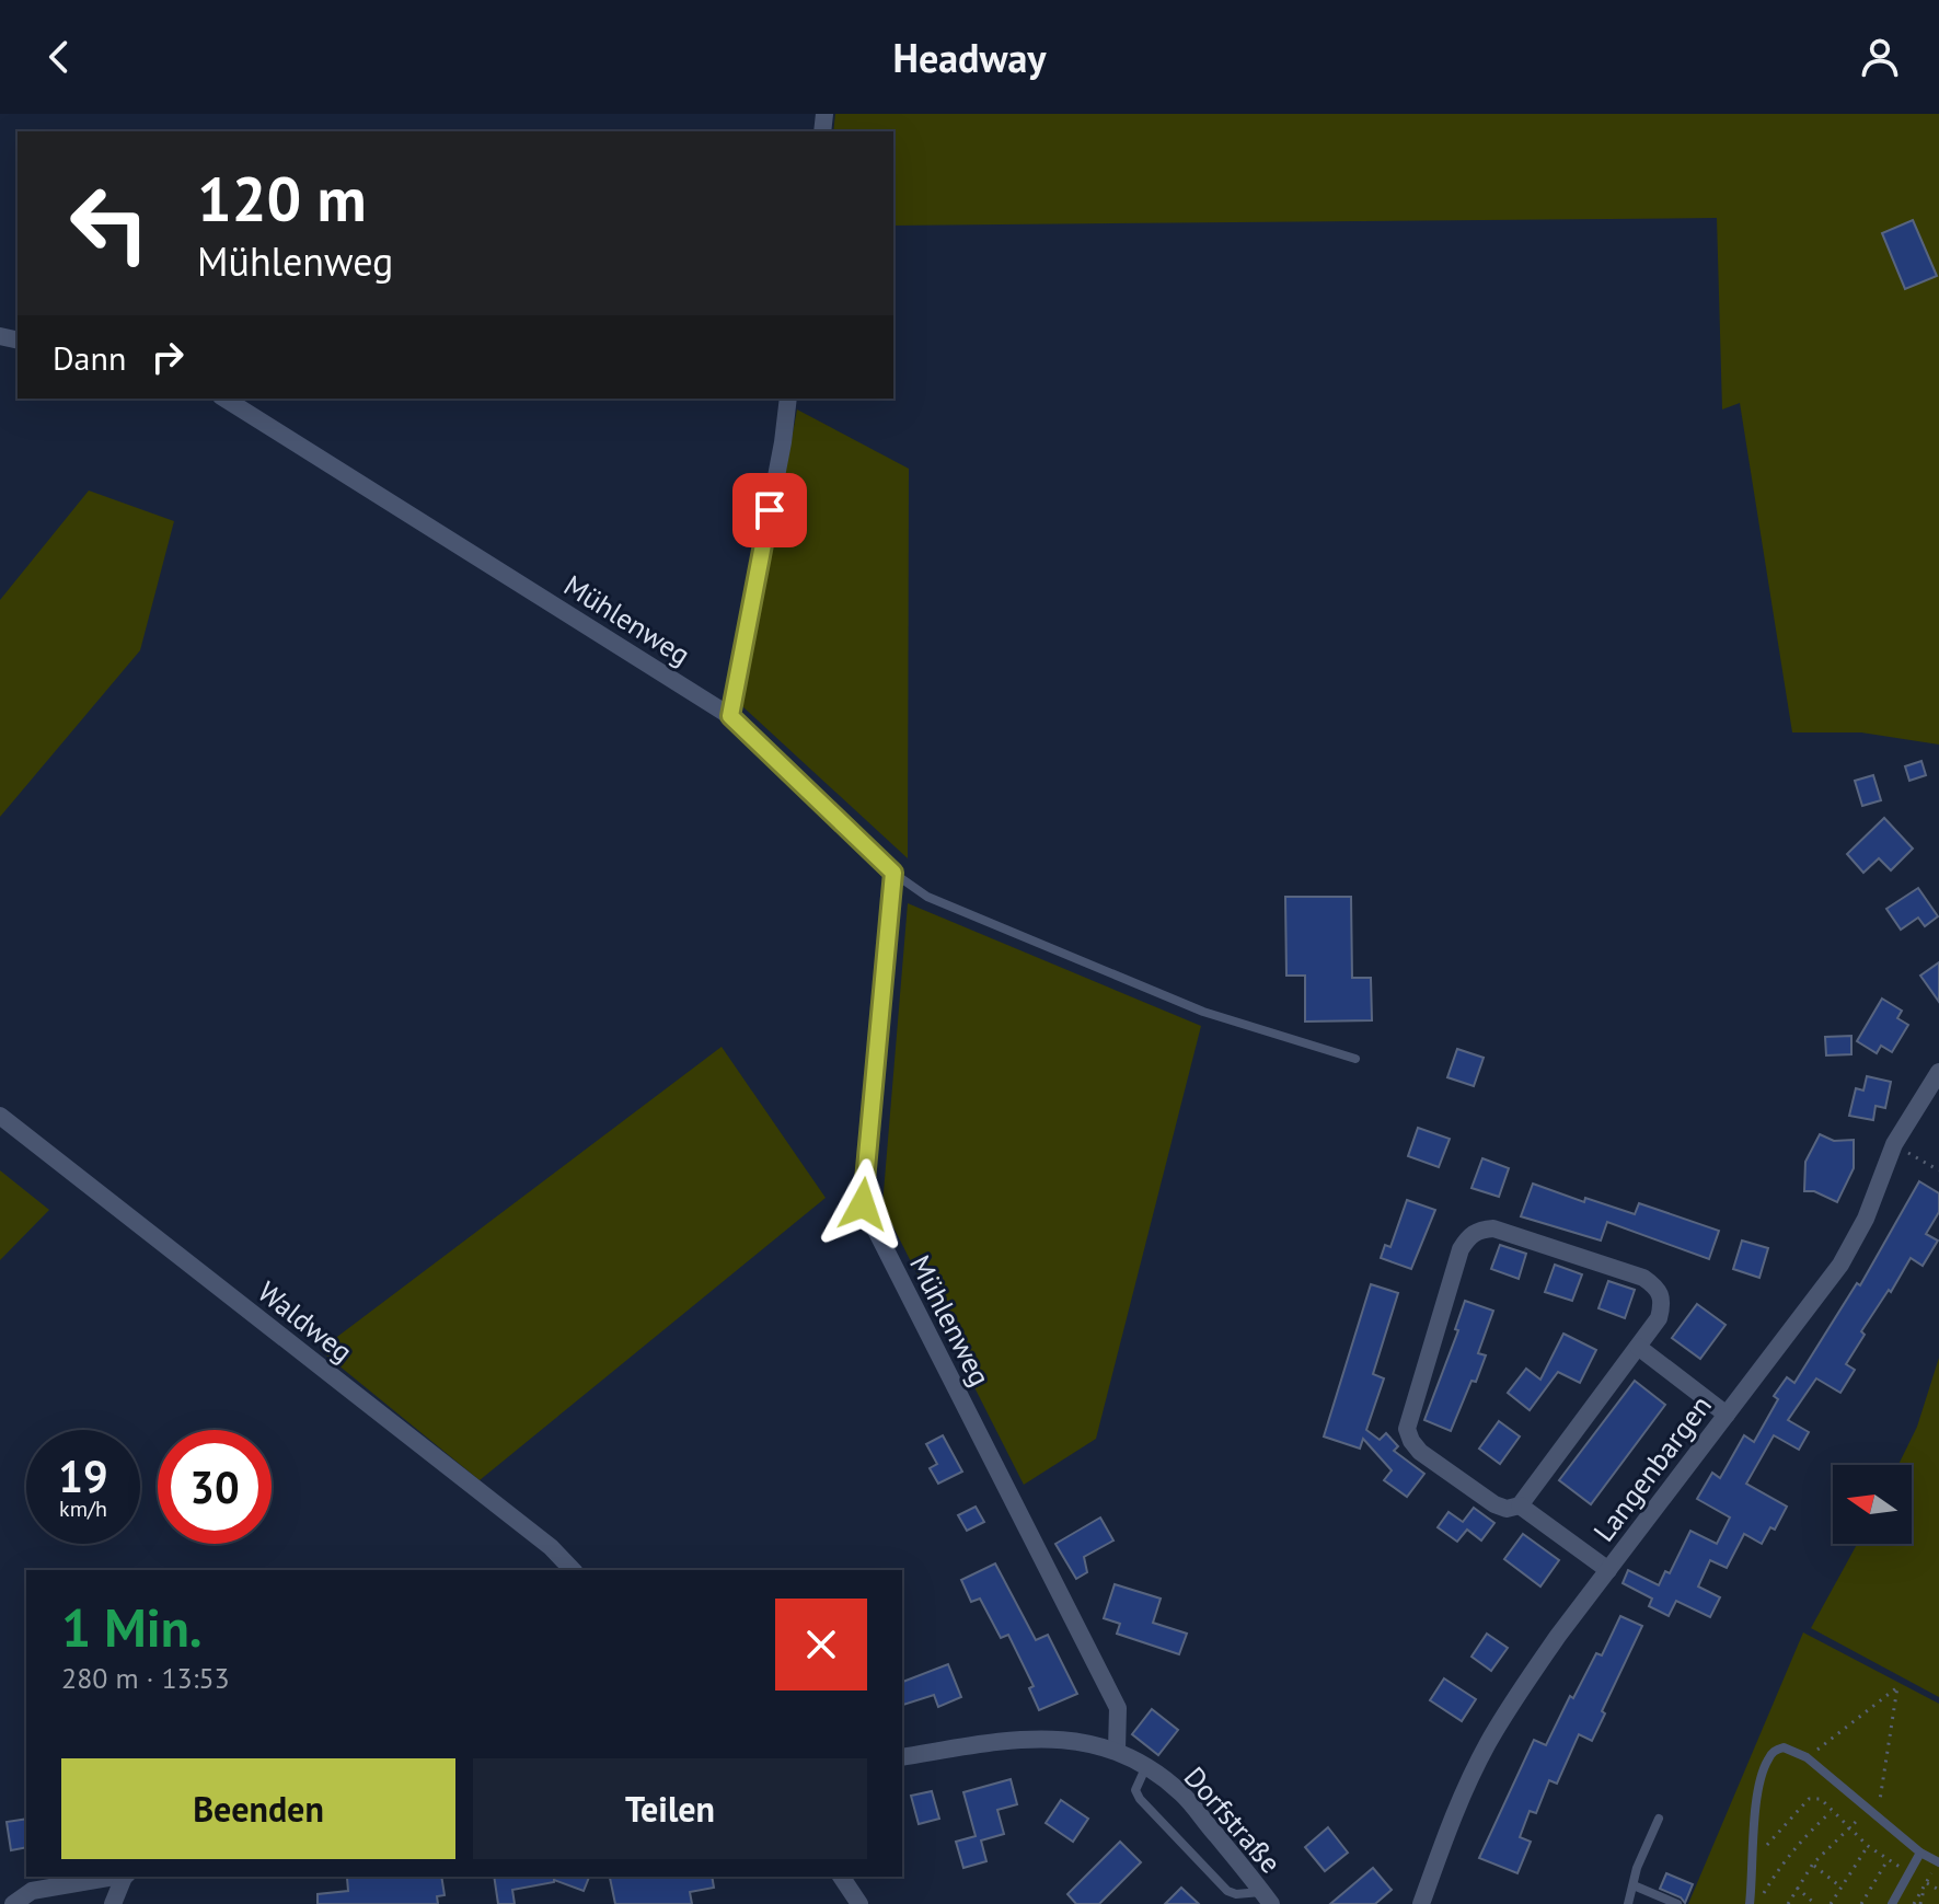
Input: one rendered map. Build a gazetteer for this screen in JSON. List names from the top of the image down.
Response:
{
  "streets": {
    "street": [
      "Mühlenweg",
      "Waldweg",
      "Langenbargen",
      "Dorfstraße"
    ]
  },
  "crossings": [
    ["Mühlenweg", "Dorfstraße"]
  ],
  "north": "left",
  "page": {
    "header": "Headway",
    "turn": ["120 m", "Mühlenweg"],
    "then": "Dann",
    "speed": "19 km/h",
    "limit": "30",
    "heading": ["1 Min.", "280 m · 13:53"],
    "buttons": ["Beenden", "Teilen"]
  }
}
